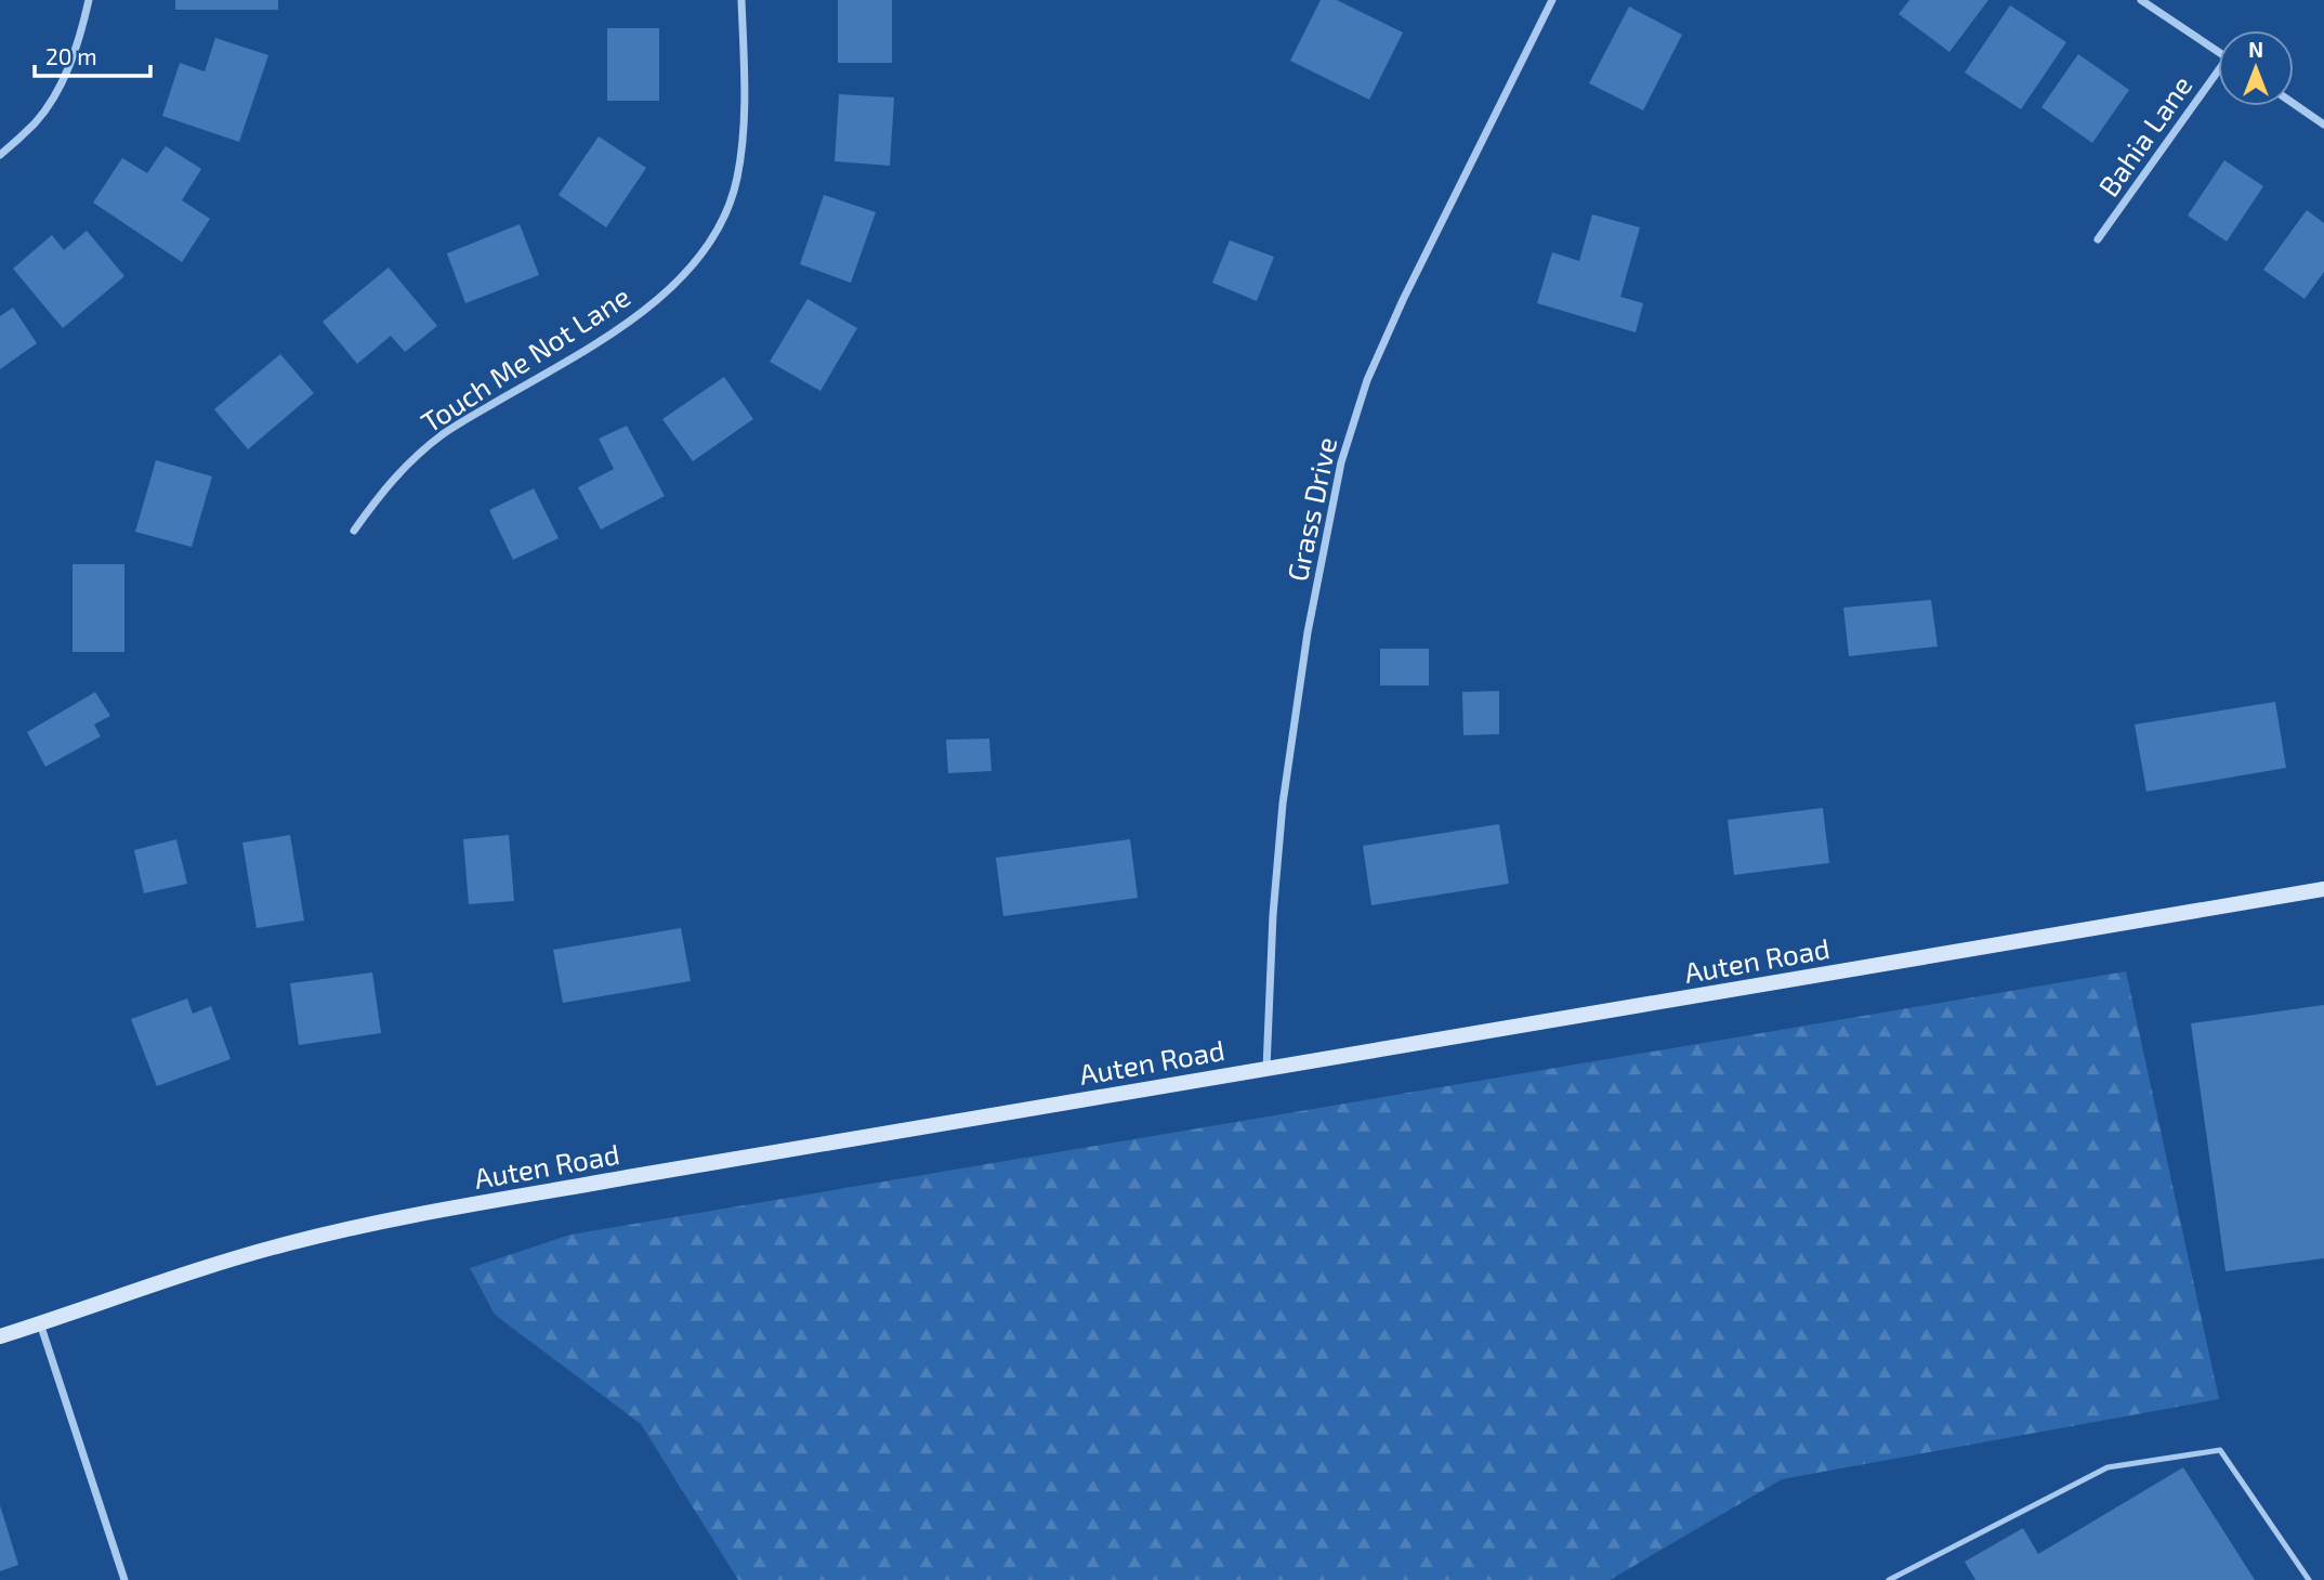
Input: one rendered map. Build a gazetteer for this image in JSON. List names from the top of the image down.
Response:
{
  "streets": {
    "street": [
      "Bahia Lane",
      "Touch Me Not Lane",
      "Grass Drive",
      "Auten Road"
    ]
  },
  "crossings": [
    ["Grass Drive", "Auten Road"]
  ],
  "scale_bar": "20 m",
  "north": "top"
}
